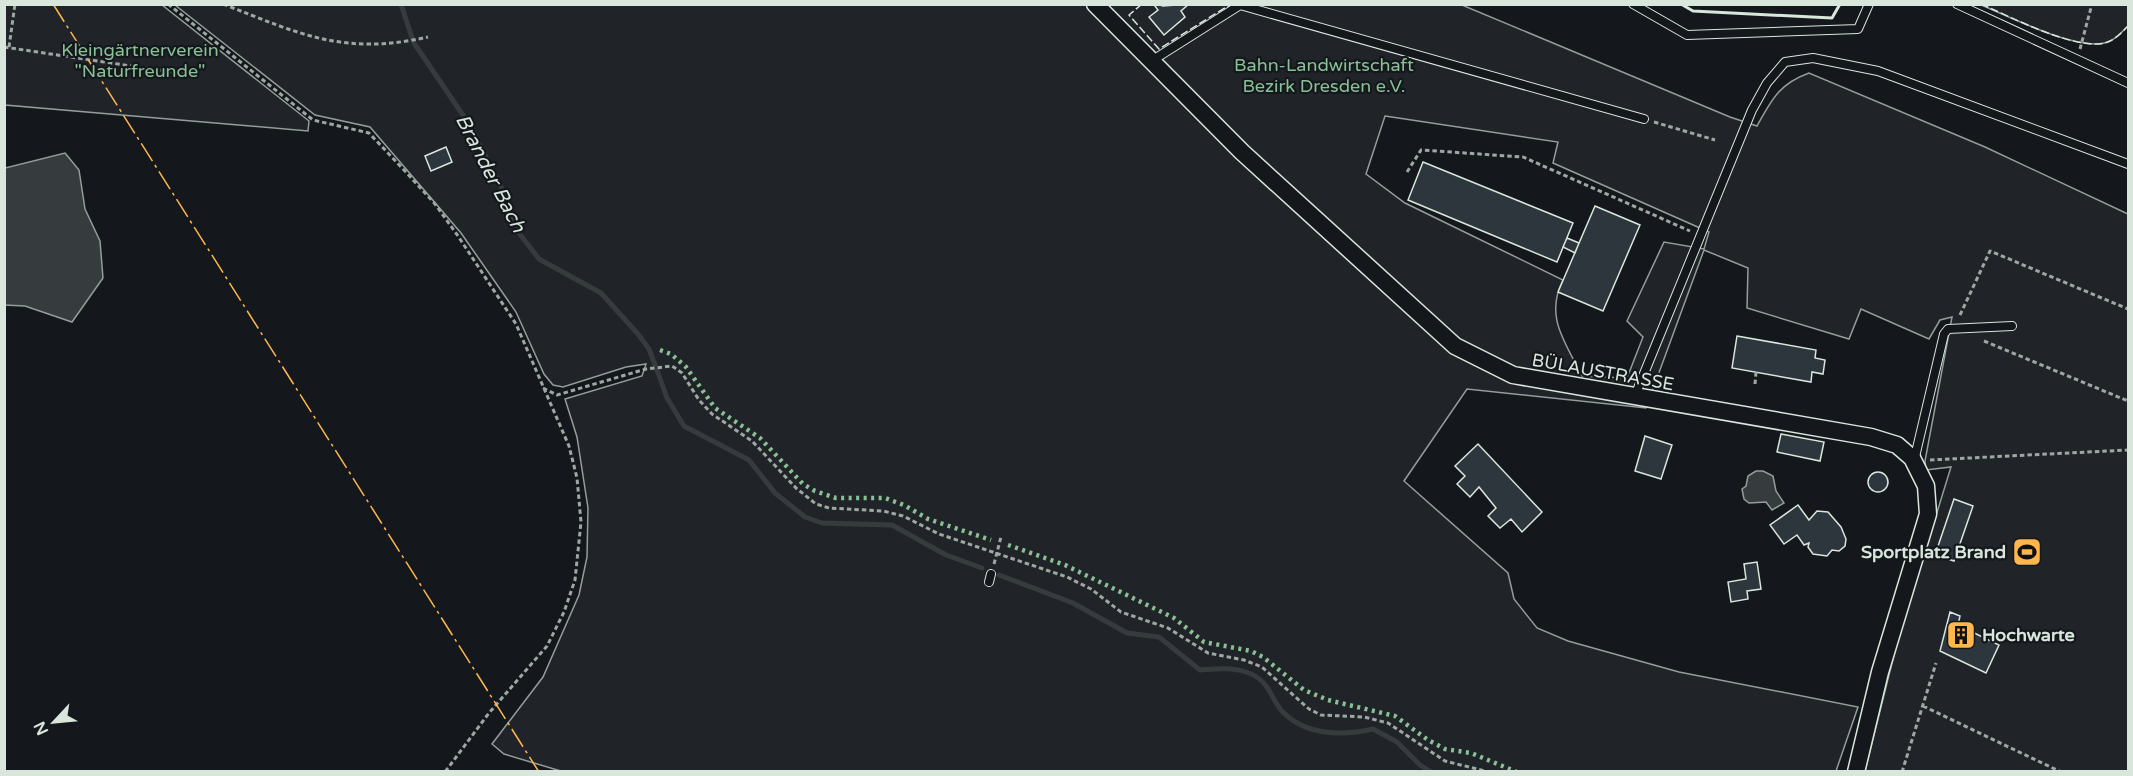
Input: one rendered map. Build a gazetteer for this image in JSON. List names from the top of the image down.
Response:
{
  "streets": {
    "street": ["BÜLAUSTRASSE"]
  },
  "water": ["Brander Bach"],
  "parks": ["Kleingärtnerverein \"Naturfreunde\"", "Bahn-Landwirtschaft Bezirk Dresden e.V."],
  "places": {
    "sports": ["Sportplatz Brand"],
    "building": ["Hochwarte"]
  },
  "north": "bottom left"
}
